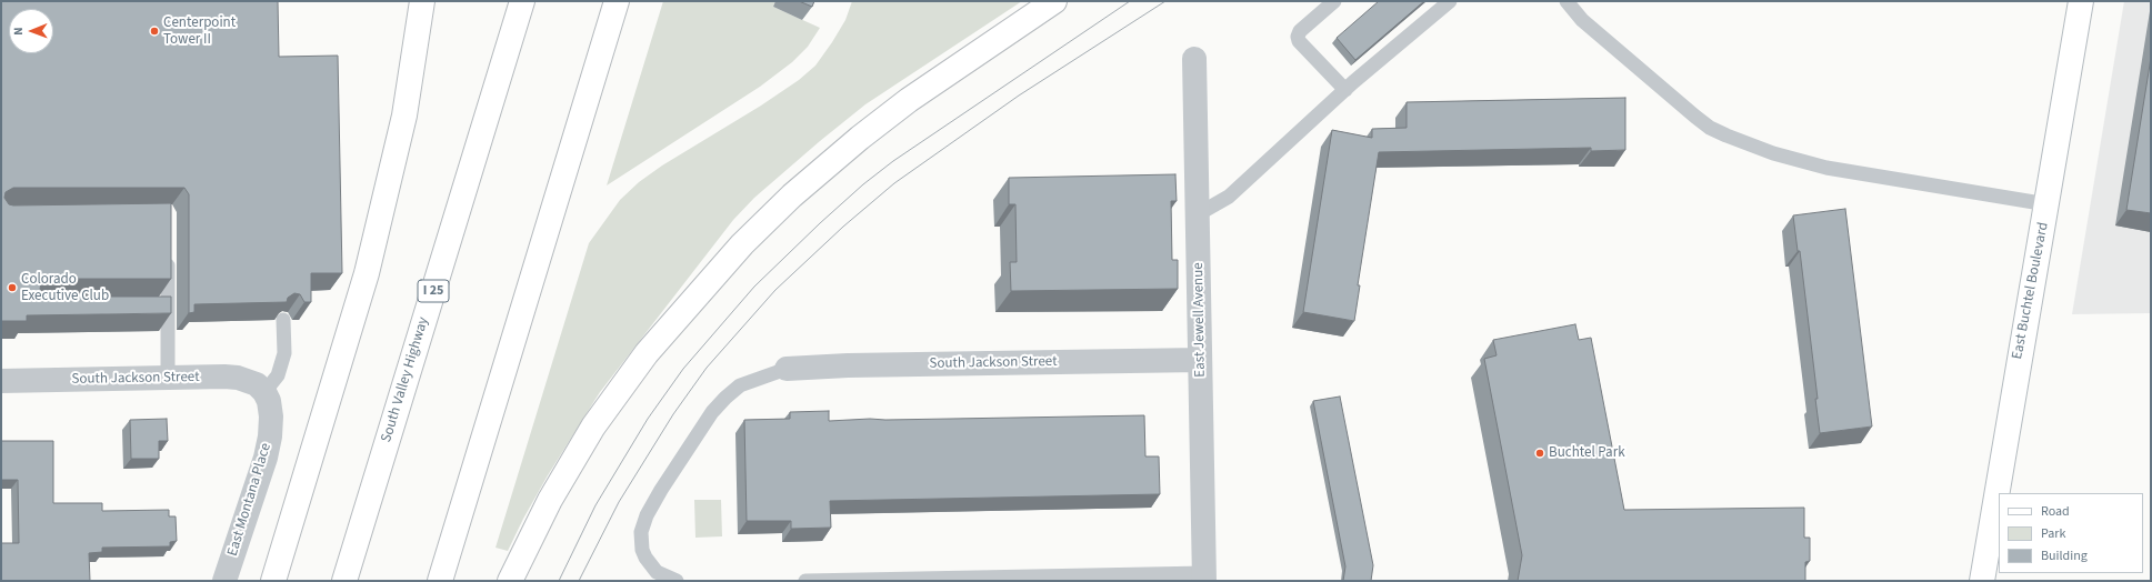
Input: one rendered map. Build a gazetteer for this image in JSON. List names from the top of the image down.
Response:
{
  "streets": {
    "main road": ["I 25", "East Buchtel Boulevard", "South Valley Highway"],
    "street": ["East Jewell Avenue", "South Jackson Street", "East Montana Place"]
  },
  "crossings": [
    ["East Jewell Avenue", "South Jackson Street"],
    ["South Jackson Street", "East Montana Place"]
  ],
  "places": ["Centerpoint Tower II", "Colorado Executive Club", "Buchtel Park"],
  "legend": ["Road", "Park", "Building"],
  "north": "left"
}
